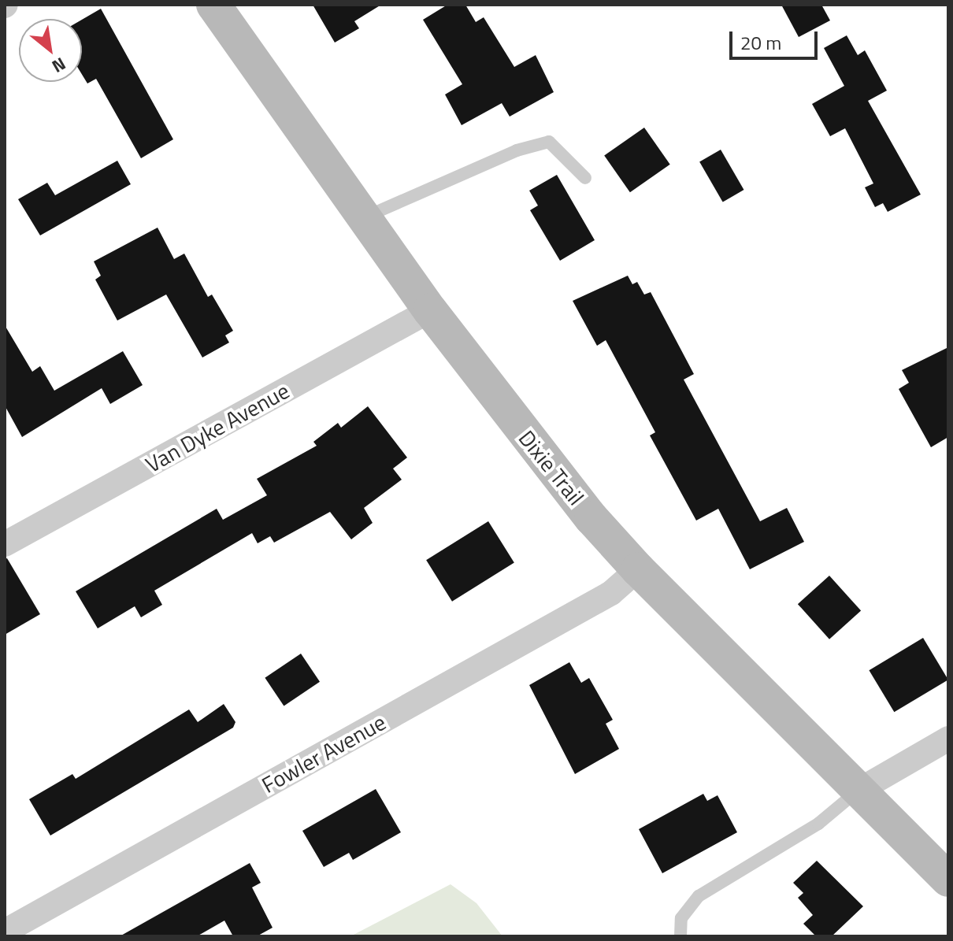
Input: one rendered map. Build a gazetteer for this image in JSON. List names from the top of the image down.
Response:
{
  "streets": {
    "main road": ["Dixie Trail"],
    "street": ["Van Dyke Avenue", "Fowler Avenue"]
  },
  "crossings": [
    ["Van Dyke Avenue", "Dixie Trail"],
    ["Dixie Trail", "Fowler Avenue"]
  ],
  "scale_bar": "20 m",
  "north": "bottom right"
}
